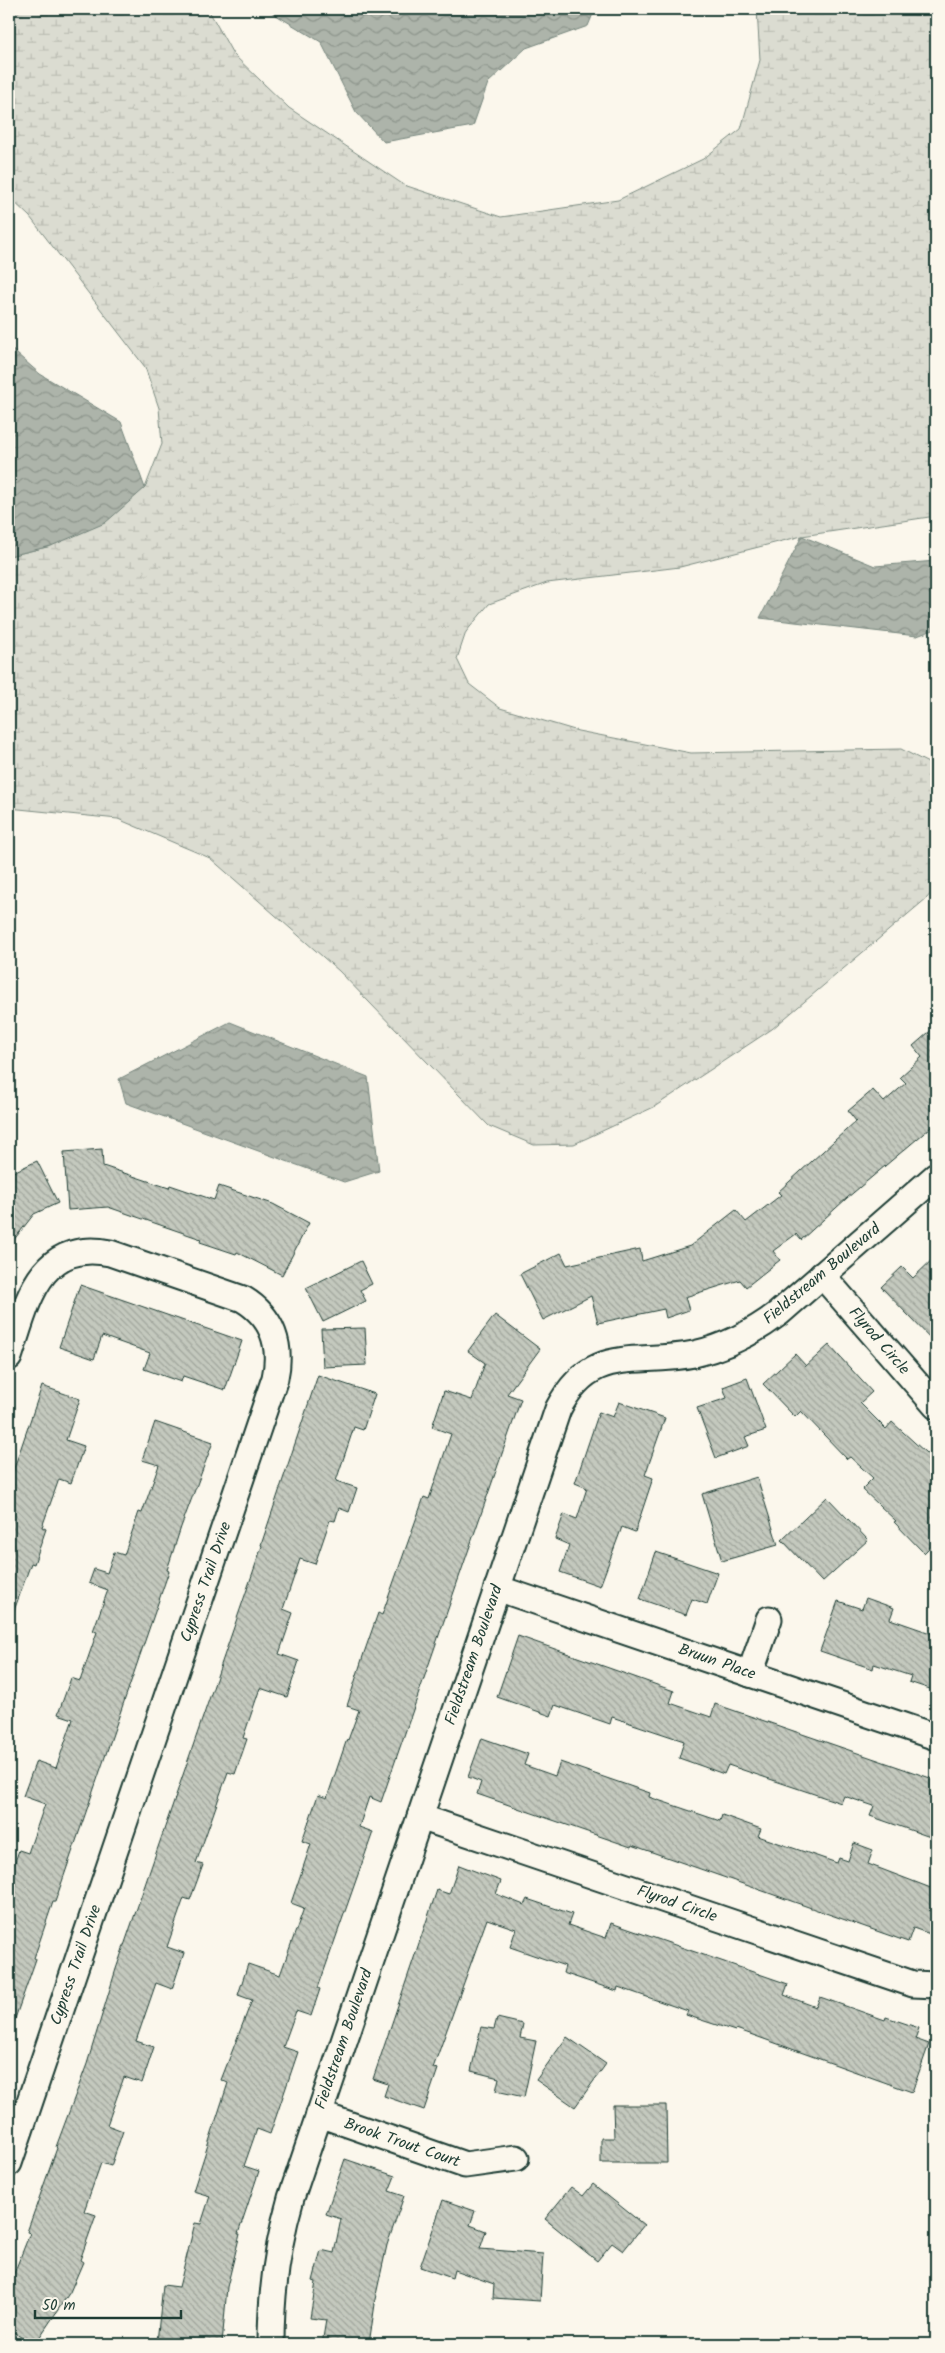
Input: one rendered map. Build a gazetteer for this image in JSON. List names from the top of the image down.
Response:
{
  "streets": {
    "street": [
      "Fieldstream Boulevard",
      "Flyrod Circle",
      "Cypress Trail Drive",
      "Bruun Place",
      "Brook Trout Court"
    ]
  },
  "crossings": [
    ["Fieldstream Boulevard", "Flyrod Circle"],
    ["Fieldstream Boulevard", "Bruun Place"],
    ["Fieldstream Boulevard", "Brook Trout Court"]
  ],
  "scale_bar": "50 m"
}
